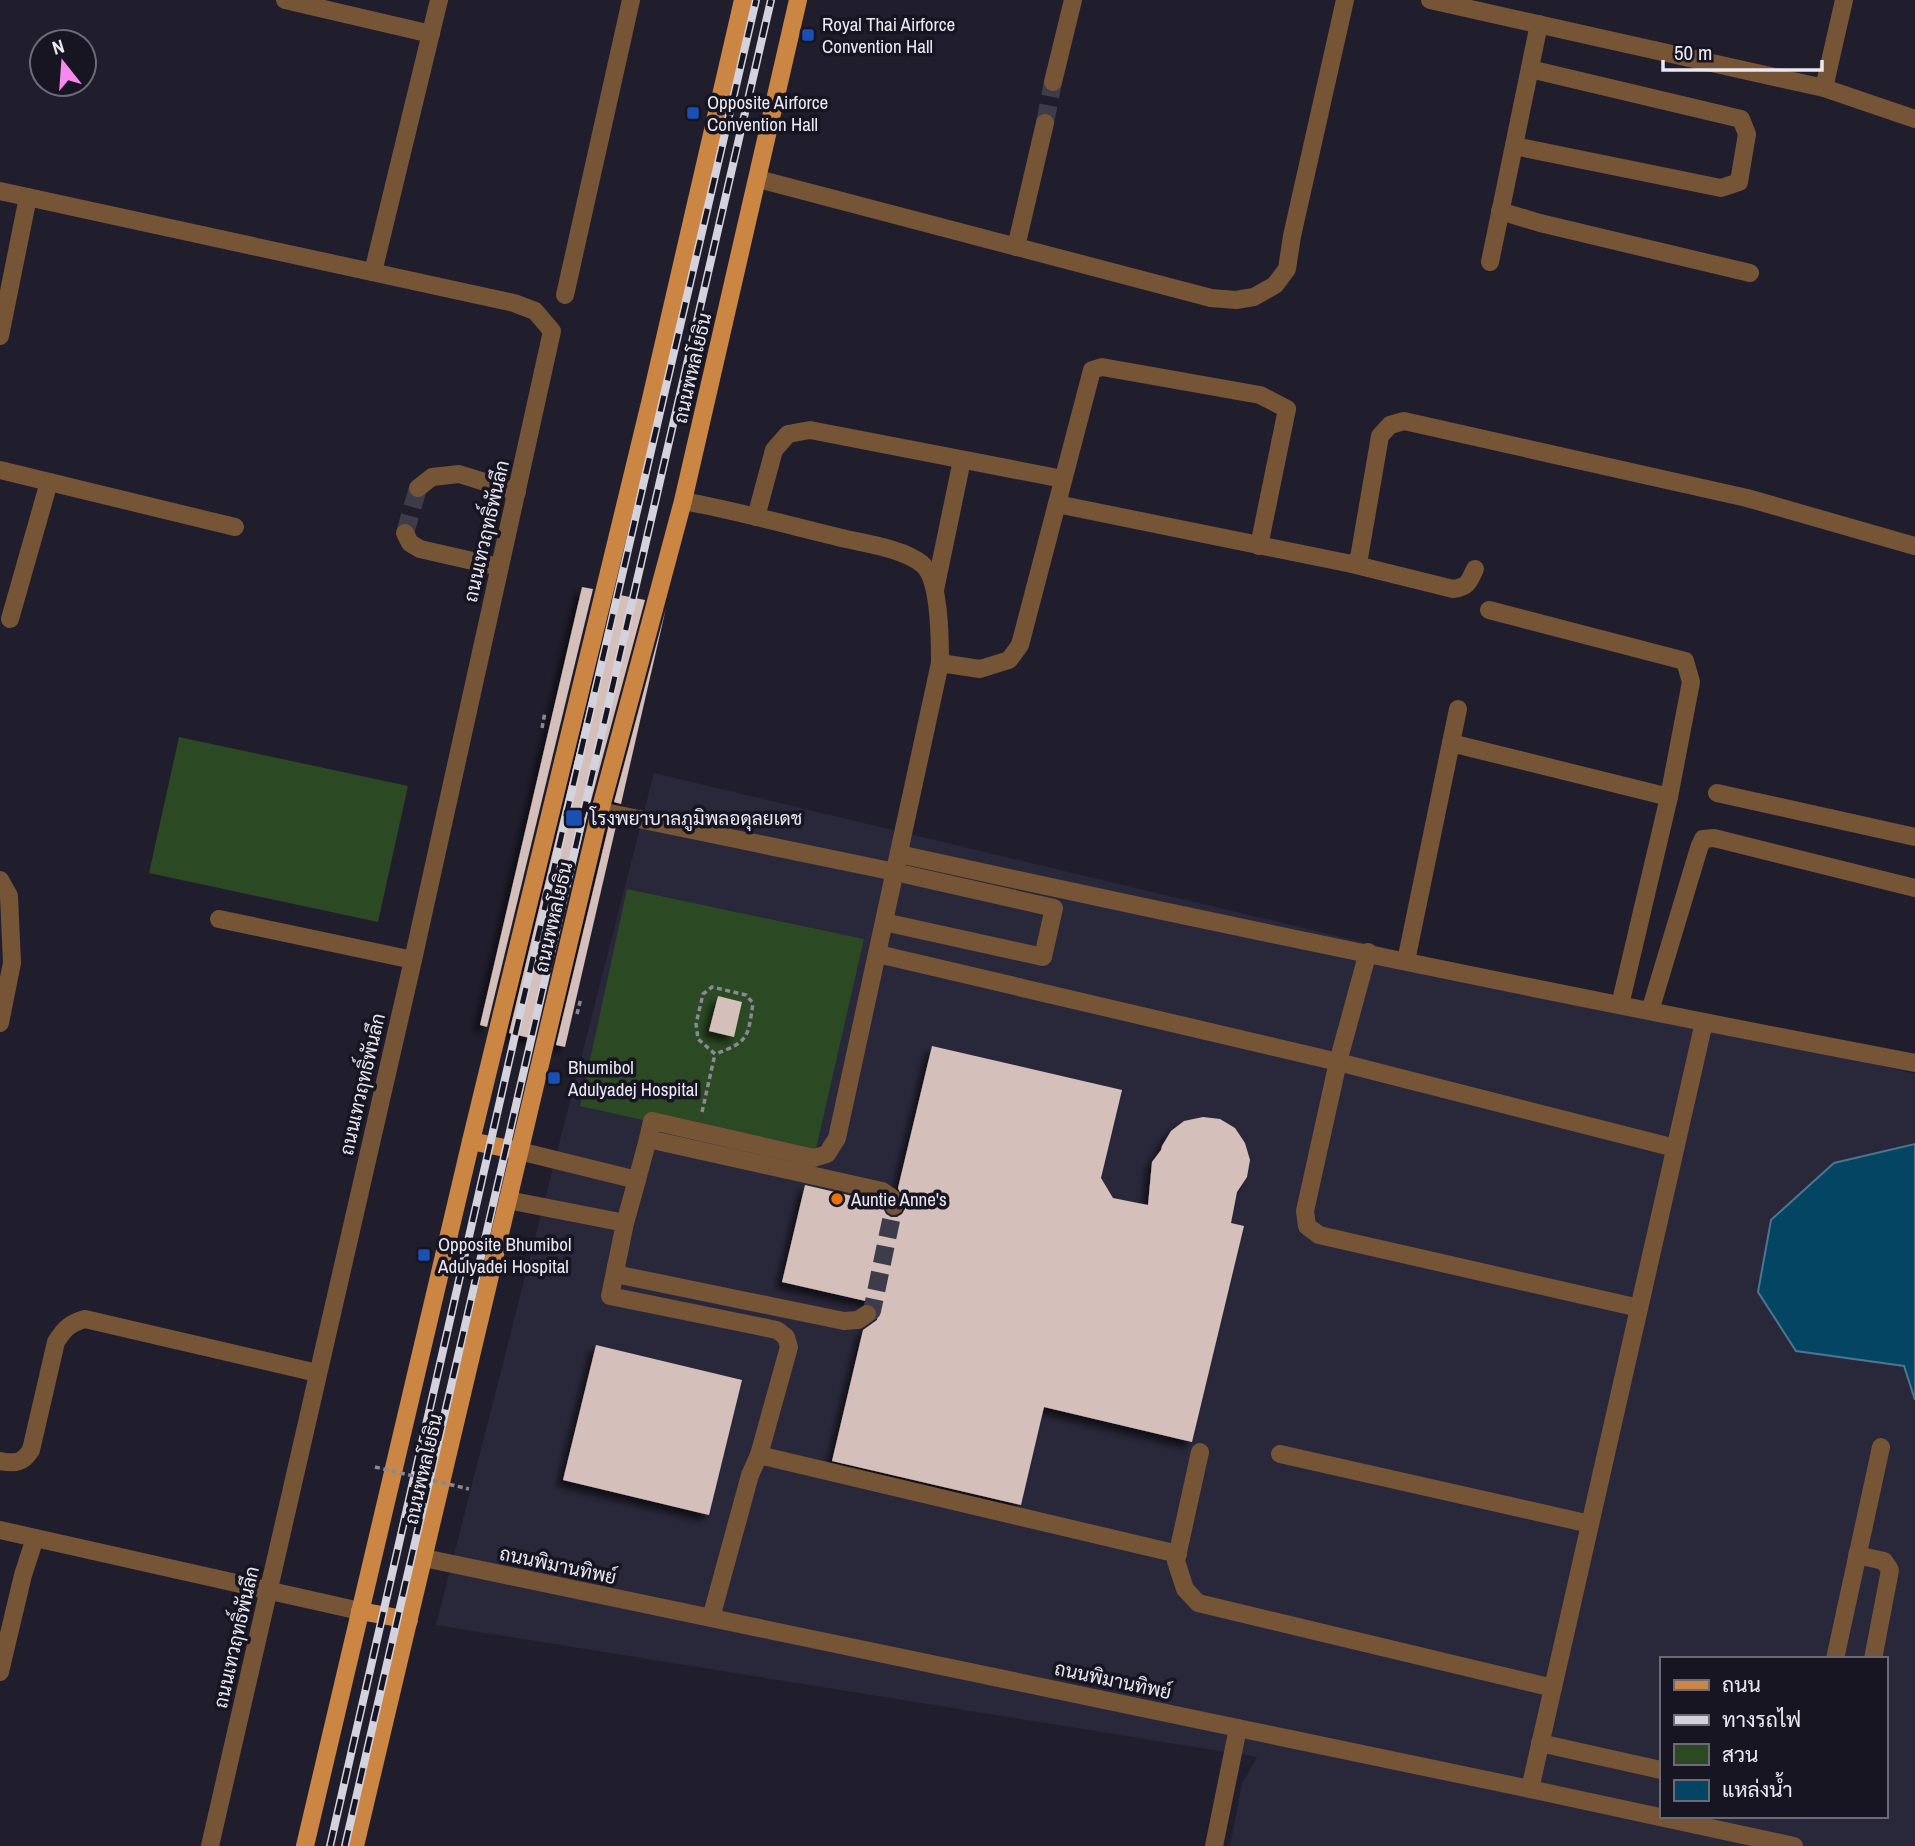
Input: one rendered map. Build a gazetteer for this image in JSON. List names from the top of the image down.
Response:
{
  "streets": {
    "main road": ["ถนนพหลโยธิน"],
    "street": ["ถนนเทวฤทธิ์พันลึก", "ถนนพิมานทิพย์"]
  },
  "crossings": [
    ["ถนนพหลโยธิน", "ถนนพิมานทิพย์"]
  ],
  "places": {
    "transit": [
      "Royal Thai Airforce Convention Hall",
      "Opposite Airforce Convention Hall",
      "โรงพยาบาลภูมิพลอดุลยเดช",
      "Bhumibol Adulyadej Hospital",
      "Opposite Bhumibol Adulyadei Hospital"
    ],
    "other": ["Auntie Anne's"]
  },
  "legend": [
    "ถนน",
    "ทางรถไฟ",
    "สวน",
    "แหล่งน้ำ"
  ],
  "scale_bar": "50 m",
  "north": "top"
}
